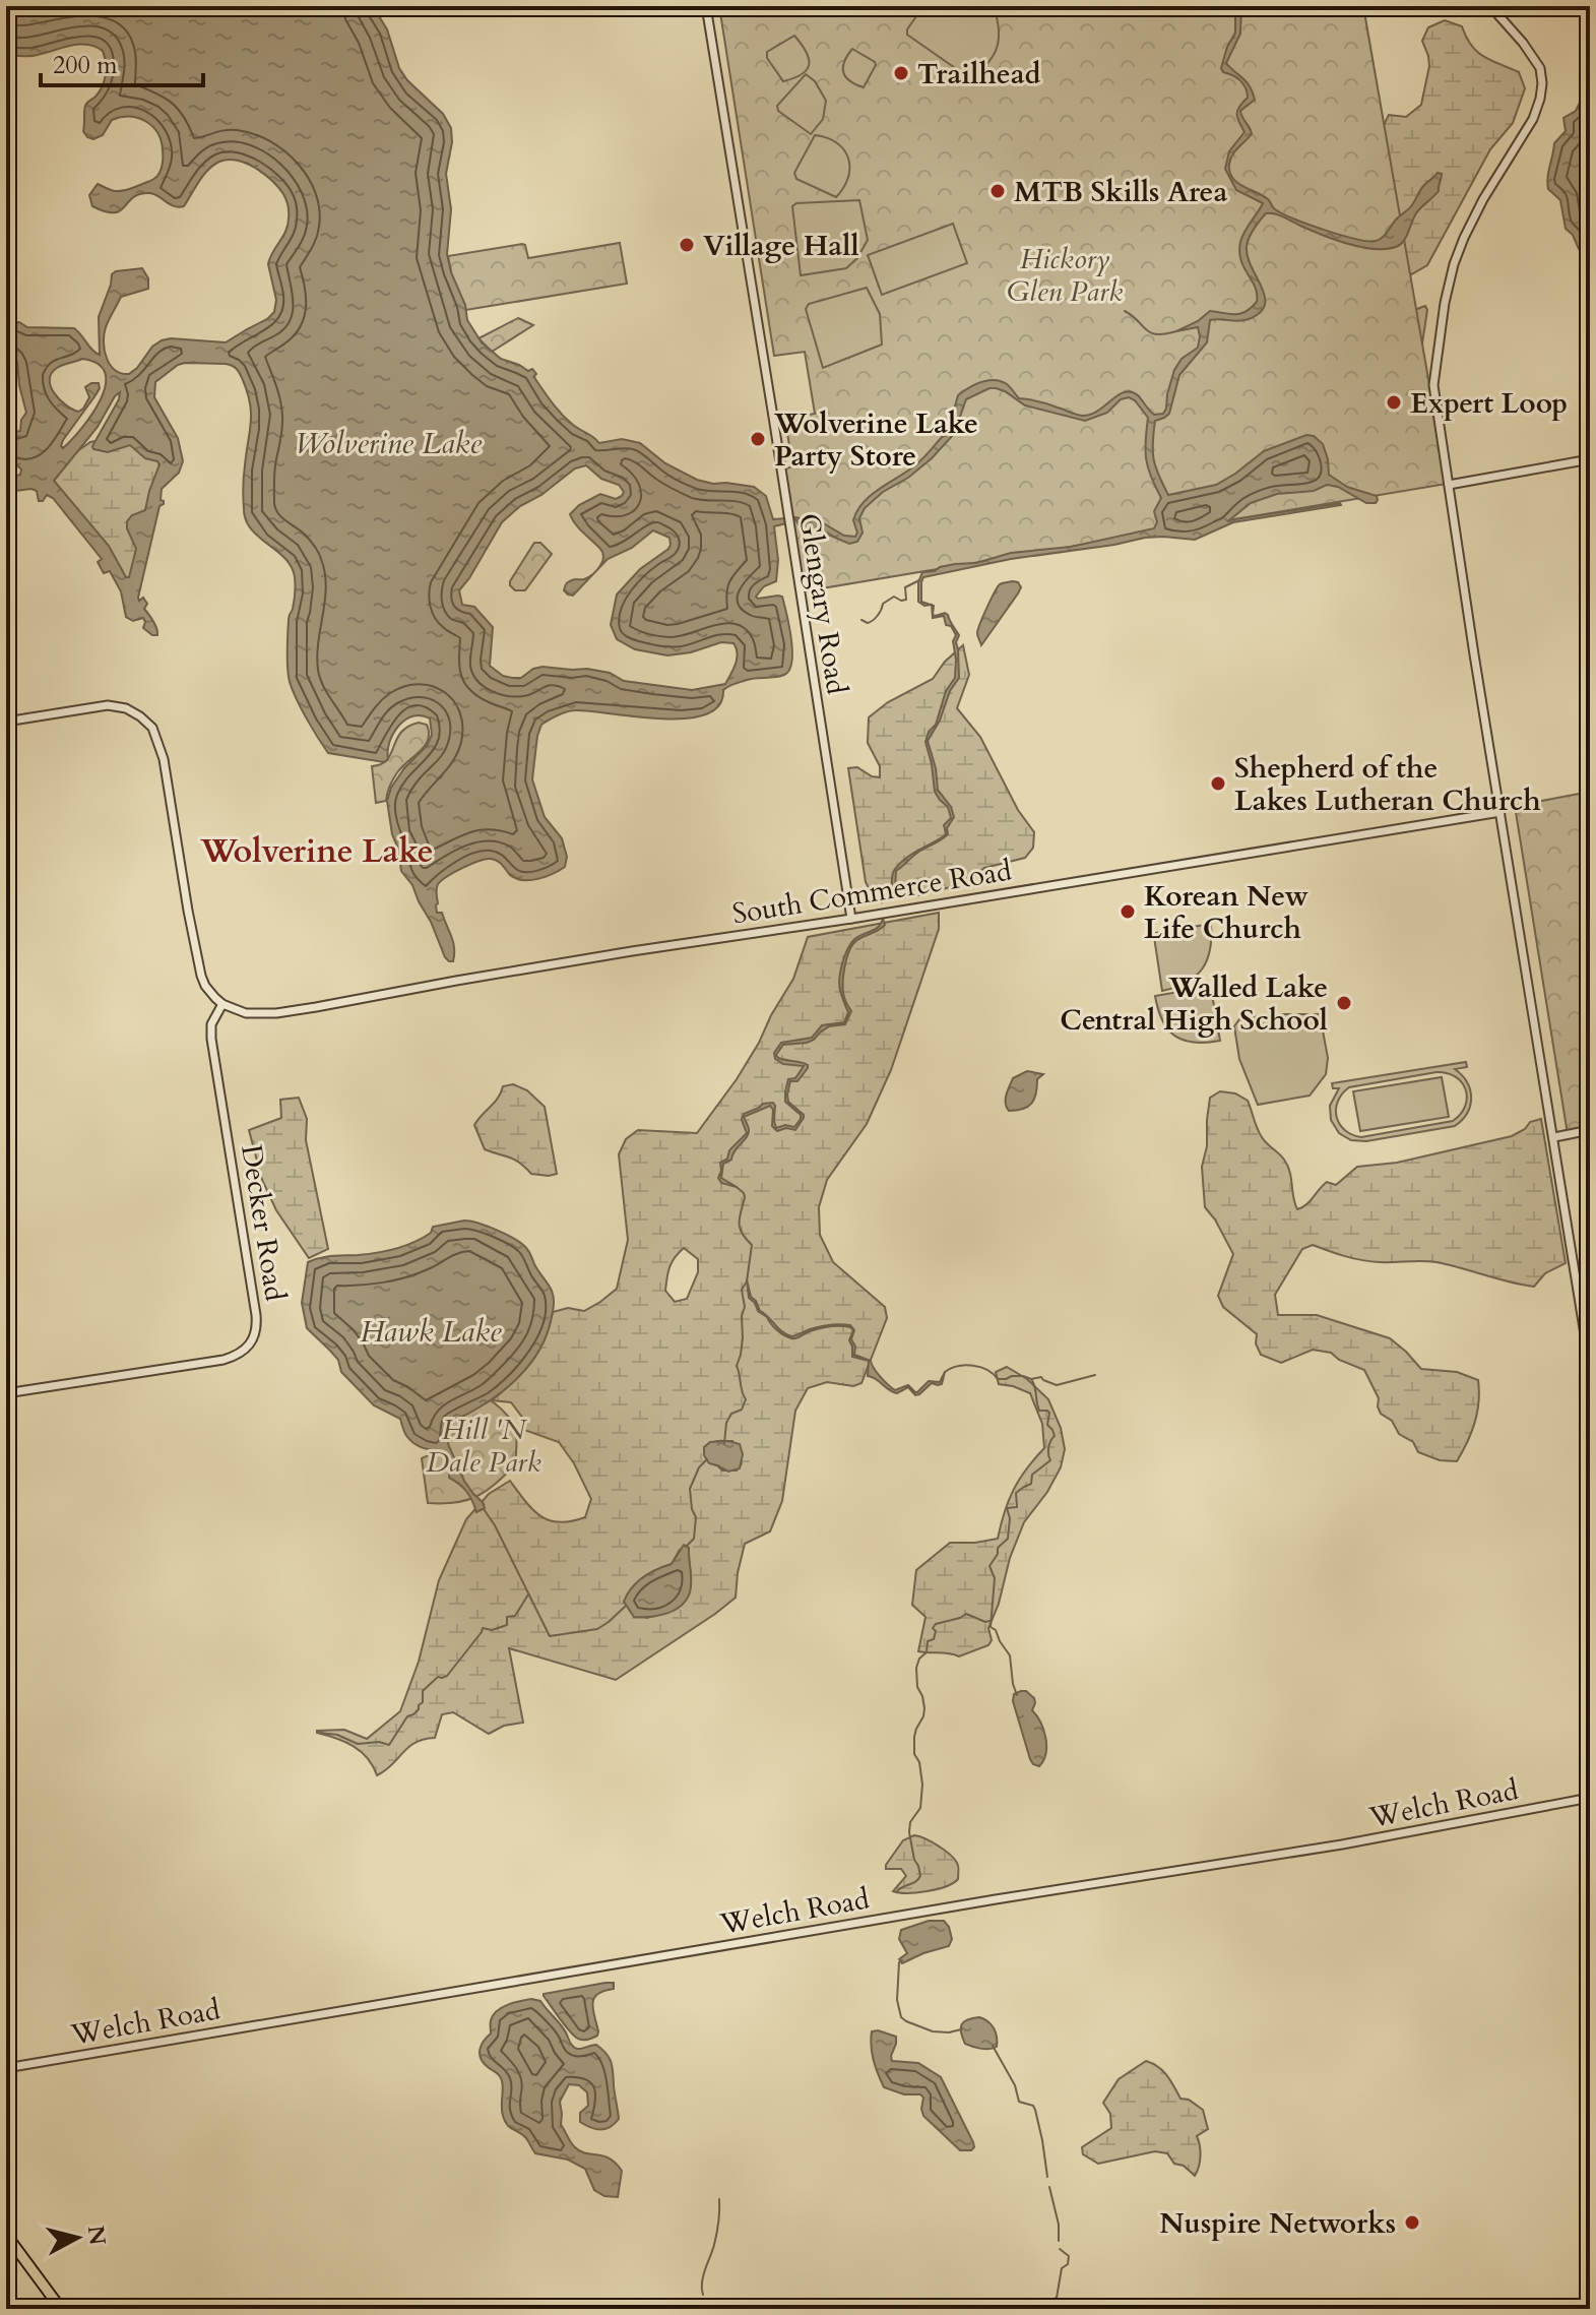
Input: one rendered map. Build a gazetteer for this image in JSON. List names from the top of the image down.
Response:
{
  "streets": {
    "street": [
      "Glengary Road",
      "South Commerce Road",
      "Decker Road",
      "Welch Road"
    ]
  },
  "crossings": [
    ["Glengary Road", "South Commerce Road"],
    ["South Commerce Road", "Decker Road"]
  ],
  "districts": ["Wolverine Lake"],
  "water": ["Wolverine Lake", "Hawk Lake"],
  "parks": ["Hickory Glen Park", "Hill 'N Dale Park"],
  "places": [
    "Trailhead",
    "MTB Skills Area",
    "Village Hall",
    "Expert Loop",
    "Wolverine Lake Party Store",
    "Shepherd of the Lakes Lutheran Church",
    "Korean New Life Church",
    "Walled Lake Central High School",
    "Nuspire Networks"
  ],
  "scale_bar": "200 m",
  "north": "right"
}
